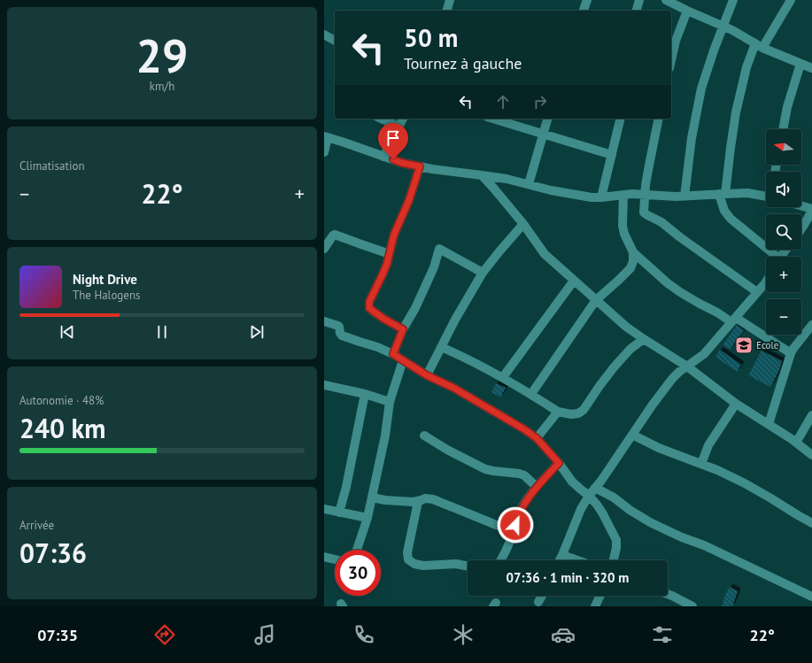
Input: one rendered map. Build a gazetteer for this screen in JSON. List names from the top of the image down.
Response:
{
  "places": {
    "school or university": ["Ecole"]
  },
  "north": "left",
  "page": {
    "tile": [
      ["29", "km/h"],
      "Climatisation",
      ["Autonomie · 48%", "240 km"],
      ["Arrivée", "07:36"]
    ],
    "turn": ["50 m", "Tournez à gauche"],
    "map_buttons": ["+", "−"],
    "heat": ["−", "22°", "+"],
    "song": ["Night Drive", "The Halogens"],
    "limit": "30",
    "trip": "07:36 · 1 min · 320 m",
    "tabs": ["07:35", "22°"]
  }
}
